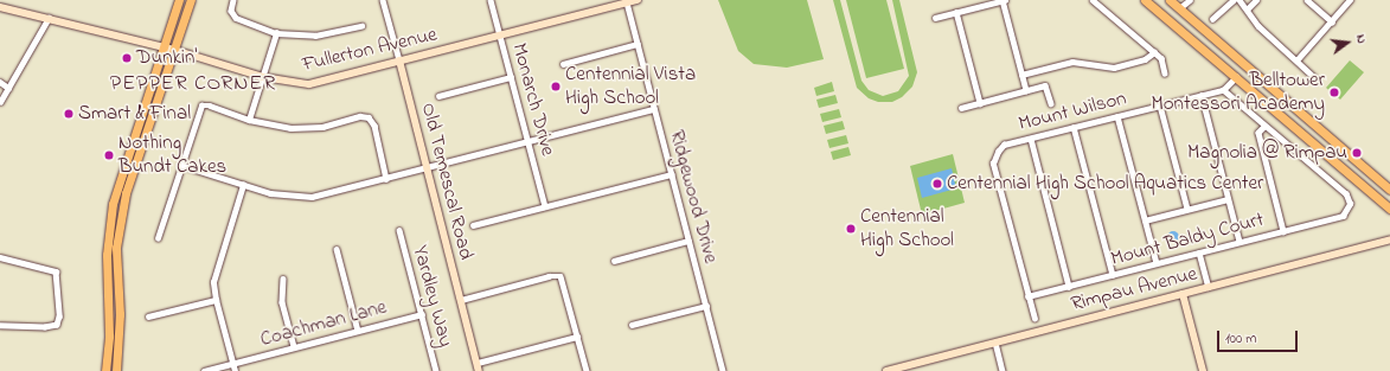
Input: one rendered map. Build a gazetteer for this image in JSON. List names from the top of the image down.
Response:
{
  "streets": {
    "main road": ["Fullerton Avenue", "Old Temescal Road", "Rimpau Avenue"],
    "street": [
      "Monarch Drive",
      "Mount Wilson",
      "Ridgewood Drive",
      "Mount Baldy Court",
      "Yardley Way",
      "Coachman Lane"
    ]
  },
  "crossings": [
    ["Fullerton Avenue", "Monarch Drive"],
    ["Fullerton Avenue", "Old Temescal Road"],
    ["Fullerton Avenue", "Ridgewood Drive"],
    ["Mount Wilson", "Mount Baldy Court"],
    ["Yardley Way", "Coachman Lane"]
  ],
  "districts": ["PEPPER CORNER"],
  "places": [
    "Dunkin'",
    "Centennial Vista High School",
    "Belltower Montessori Academy",
    "Smart & Final",
    "Magnolia @ Rimpau",
    "Nothing Bundt Cakes",
    "Centennial High School Aquatics Center",
    "Centennial High School"
  ],
  "scale_bar": "100 m",
  "north": "right"
}
